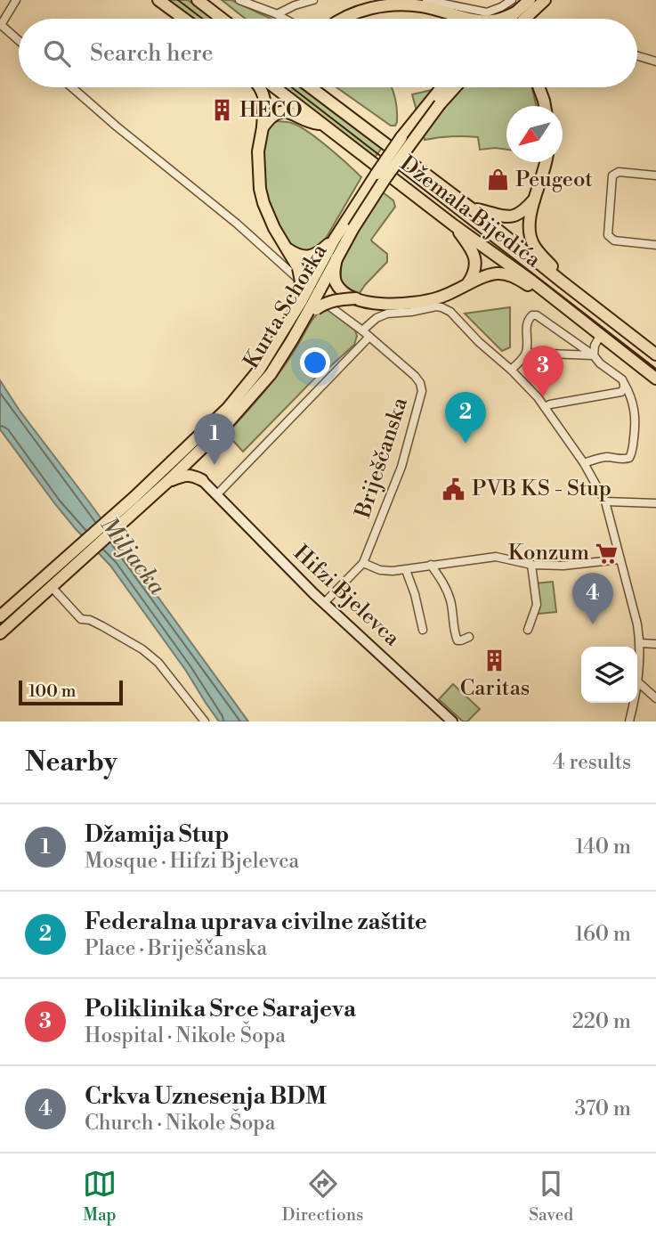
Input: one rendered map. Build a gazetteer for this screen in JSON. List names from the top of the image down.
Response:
{
  "streets": {
    "main road": ["Džemala Bijedića", "Kurta Schorka", "Hifzi Bjelevca"],
    "street": ["Briješčanska"]
  },
  "water": ["Miljacka"],
  "places": {
    "building": ["HECO", "Caritas"],
    "shop": ["Peugeot"],
    "public building": ["PVB KS - Stup"],
    "supermarket": ["Konzum"]
  },
  "scale_bar": "100 m",
  "north": "bottom left",
  "page": {
    "search": "Search here",
    "pins": [
      "3",
      "2",
      "1",
      "4"
    ],
    "scale": "100 m",
    "heading": ["Nearby", "4 results"],
    "list": [
      {
        "mark": "1",
        "name": "Džamija Stup",
        "note": "Mosque · Hifzi Bjelevca",
        "value": "140 m"
      },
      {
        "mark": "2",
        "name": "Federalna uprava civilne zaštite",
        "note": "Place · Briješčanska",
        "value": "160 m"
      },
      {
        "mark": "3",
        "name": "Poliklinika Srce Sarajeva",
        "note": "Hospital · Nikole Šopa",
        "value": "220 m"
      },
      {
        "mark": "4",
        "name": "Crkva Uznesenja BDM",
        "note": "Church · Nikole Šopa",
        "value": "370 m"
      }
    ],
    "nav": ["Map", "Directions", "Saved"]
  }
}
